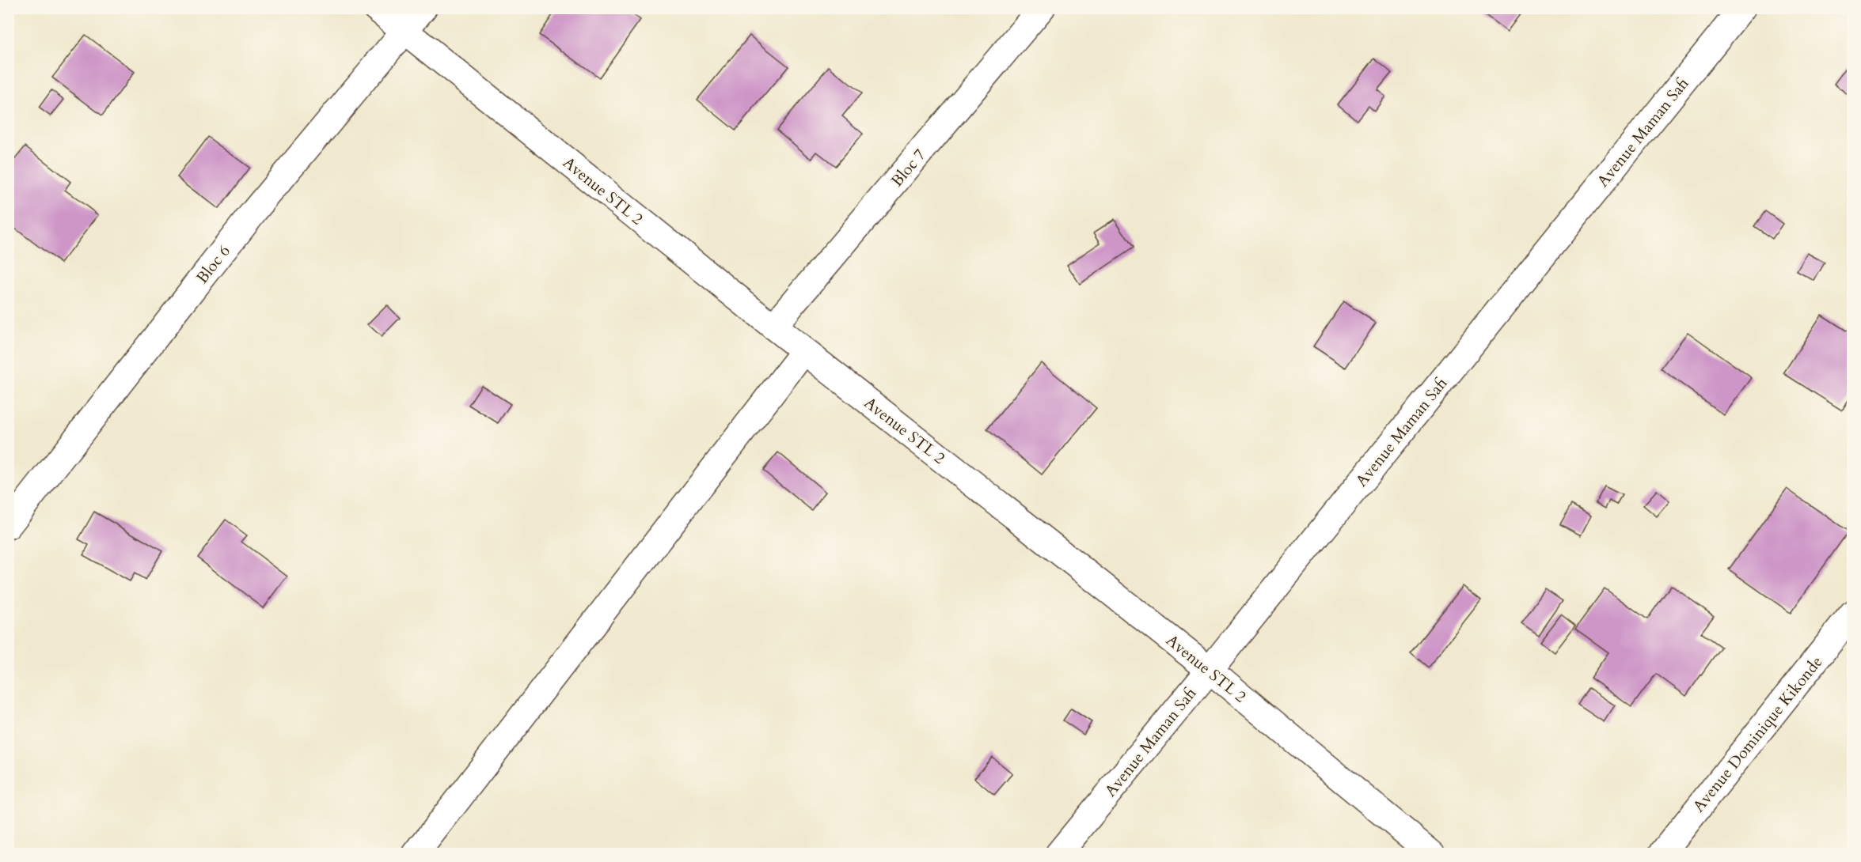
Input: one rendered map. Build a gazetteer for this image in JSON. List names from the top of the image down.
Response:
{
  "streets": {
    "street": [
      "Avenue Maman Safi",
      "Bloc 7",
      "Avenue STL 2",
      "Bloc 6",
      "Avenue Dominique Kikonde"
    ]
  },
  "crossings": [
    ["Avenue Maman Safi", "Avenue STL 2"],
    ["Bloc 7", "Avenue STL 2"],
    ["Avenue STL 2", "Bloc 6"]
  ]
}
